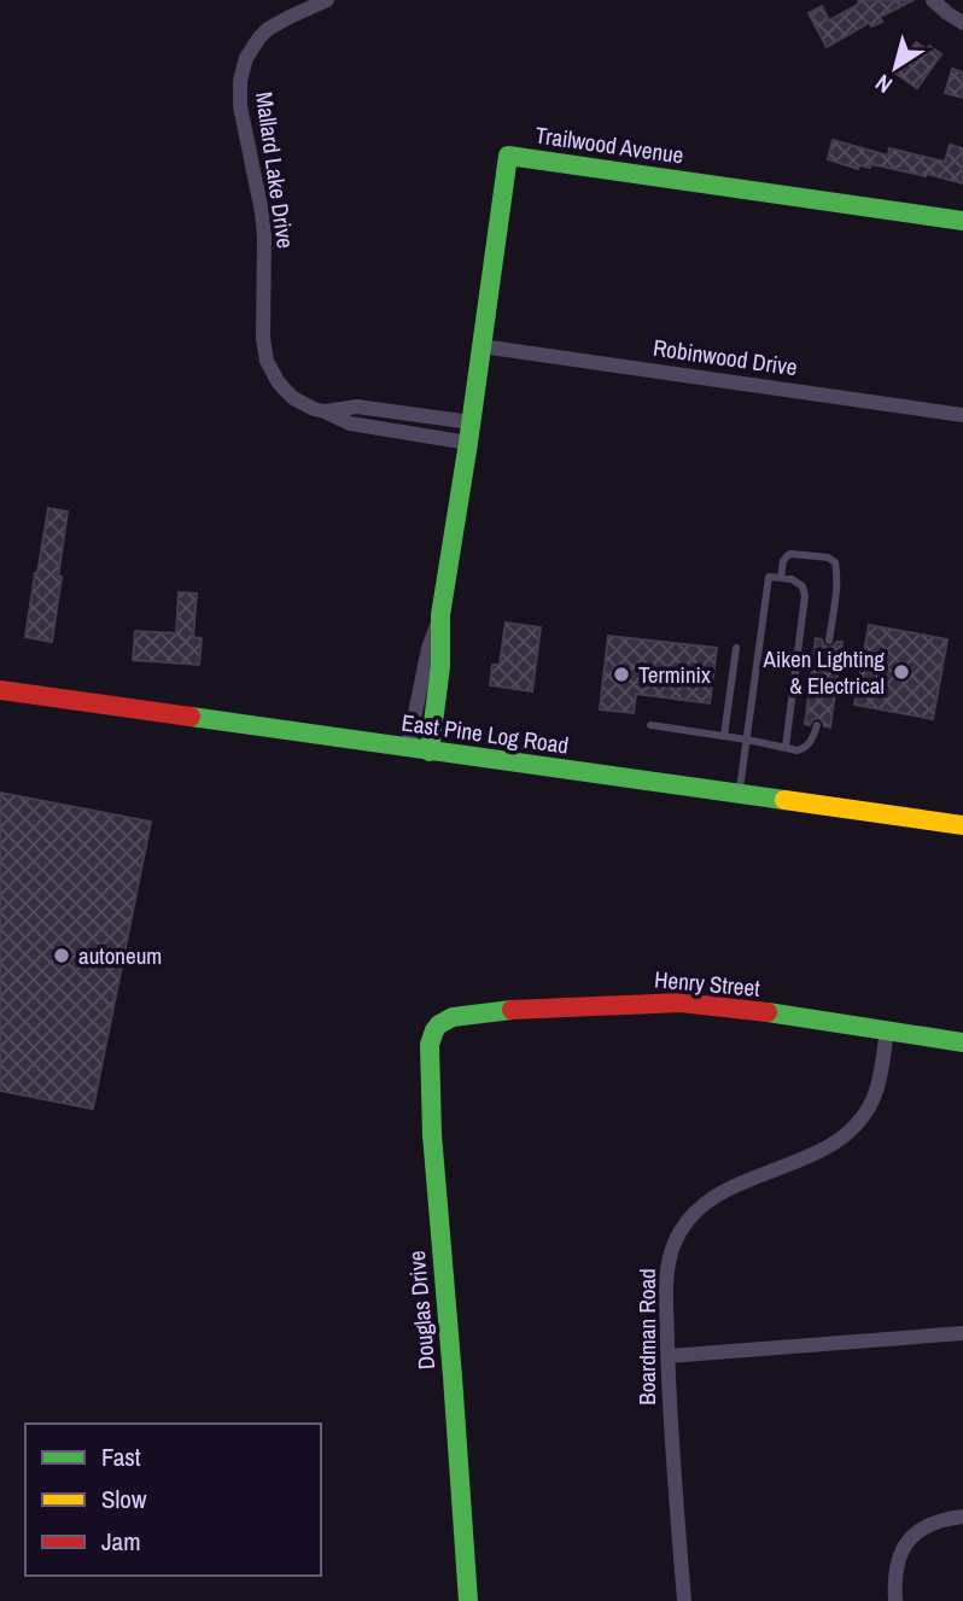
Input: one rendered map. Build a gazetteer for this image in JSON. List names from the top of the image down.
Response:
{
  "streets": {
    "street": [
      "Trailwood Avenue",
      "Mallard Lake Drive",
      "Robinwood Drive",
      "East Pine Log Road",
      "Henry Street",
      "Douglas Drive",
      "Boardman Road"
    ]
  },
  "crossings": [
    ["Trailwood Avenue", "Mallard Lake Drive"],
    ["Trailwood Avenue", "Robinwood Drive"],
    ["Trailwood Avenue", "East Pine Log Road"],
    ["Henry Street", "Douglas Drive"],
    ["Henry Street", "Boardman Road"]
  ],
  "places": ["Aiken Lighting & Electrical", "Terminix", "autoneum"],
  "legend": ["Fast", "Slow", "Jam"],
  "north": "bottom left"
}
